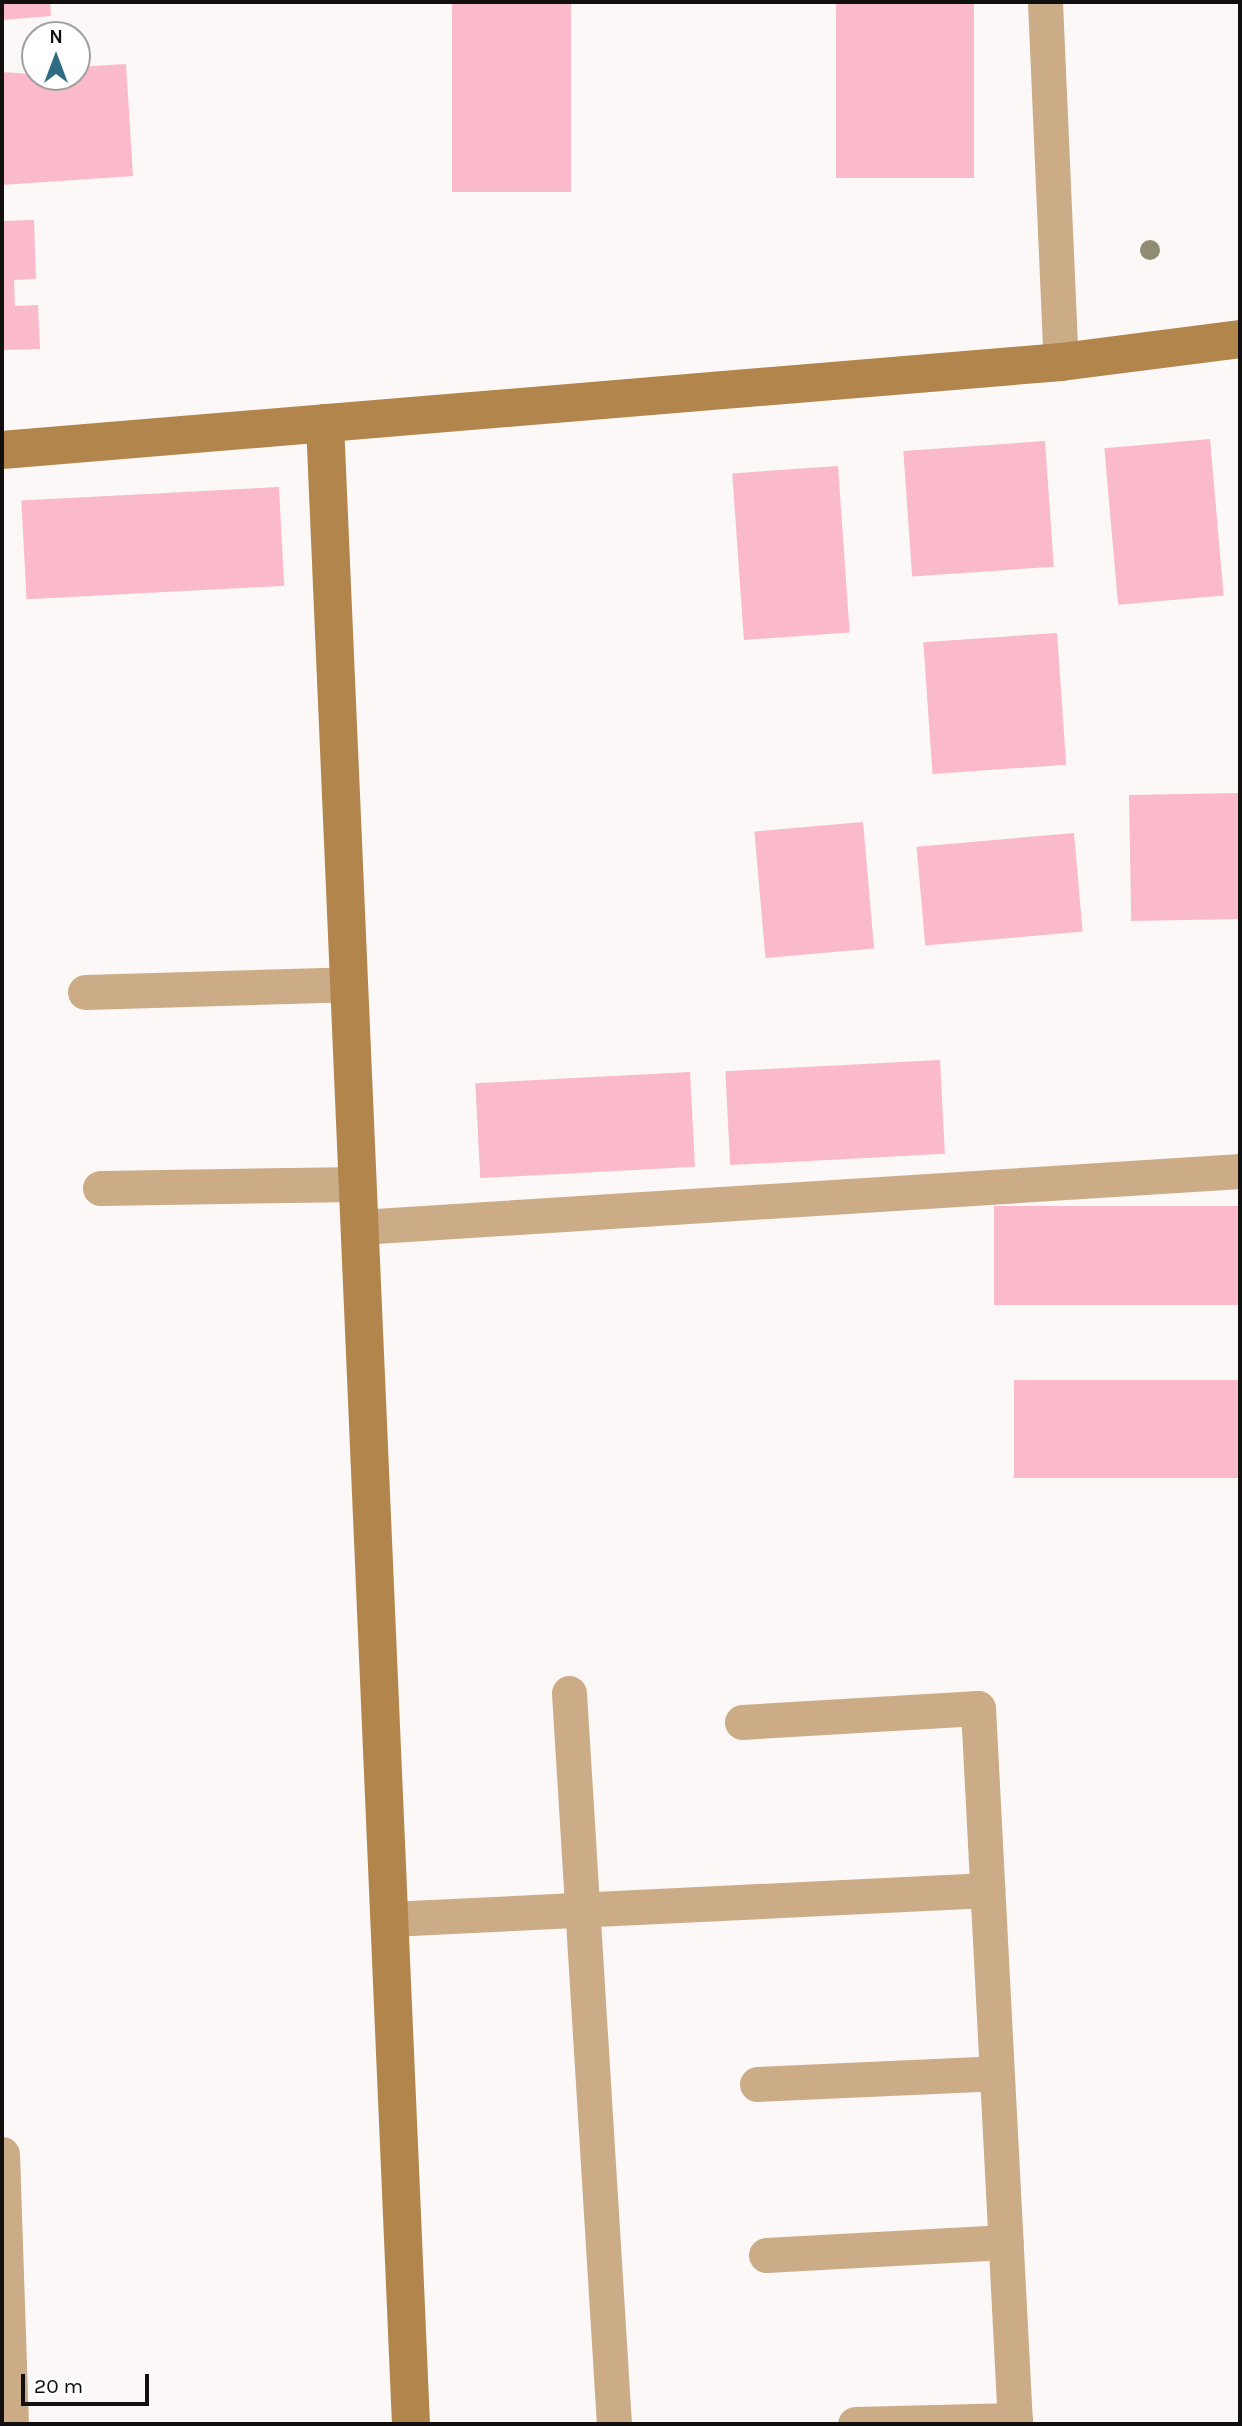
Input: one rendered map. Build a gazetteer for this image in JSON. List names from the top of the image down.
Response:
{
  "scale_bar": "20 m",
  "north": "top"
}
